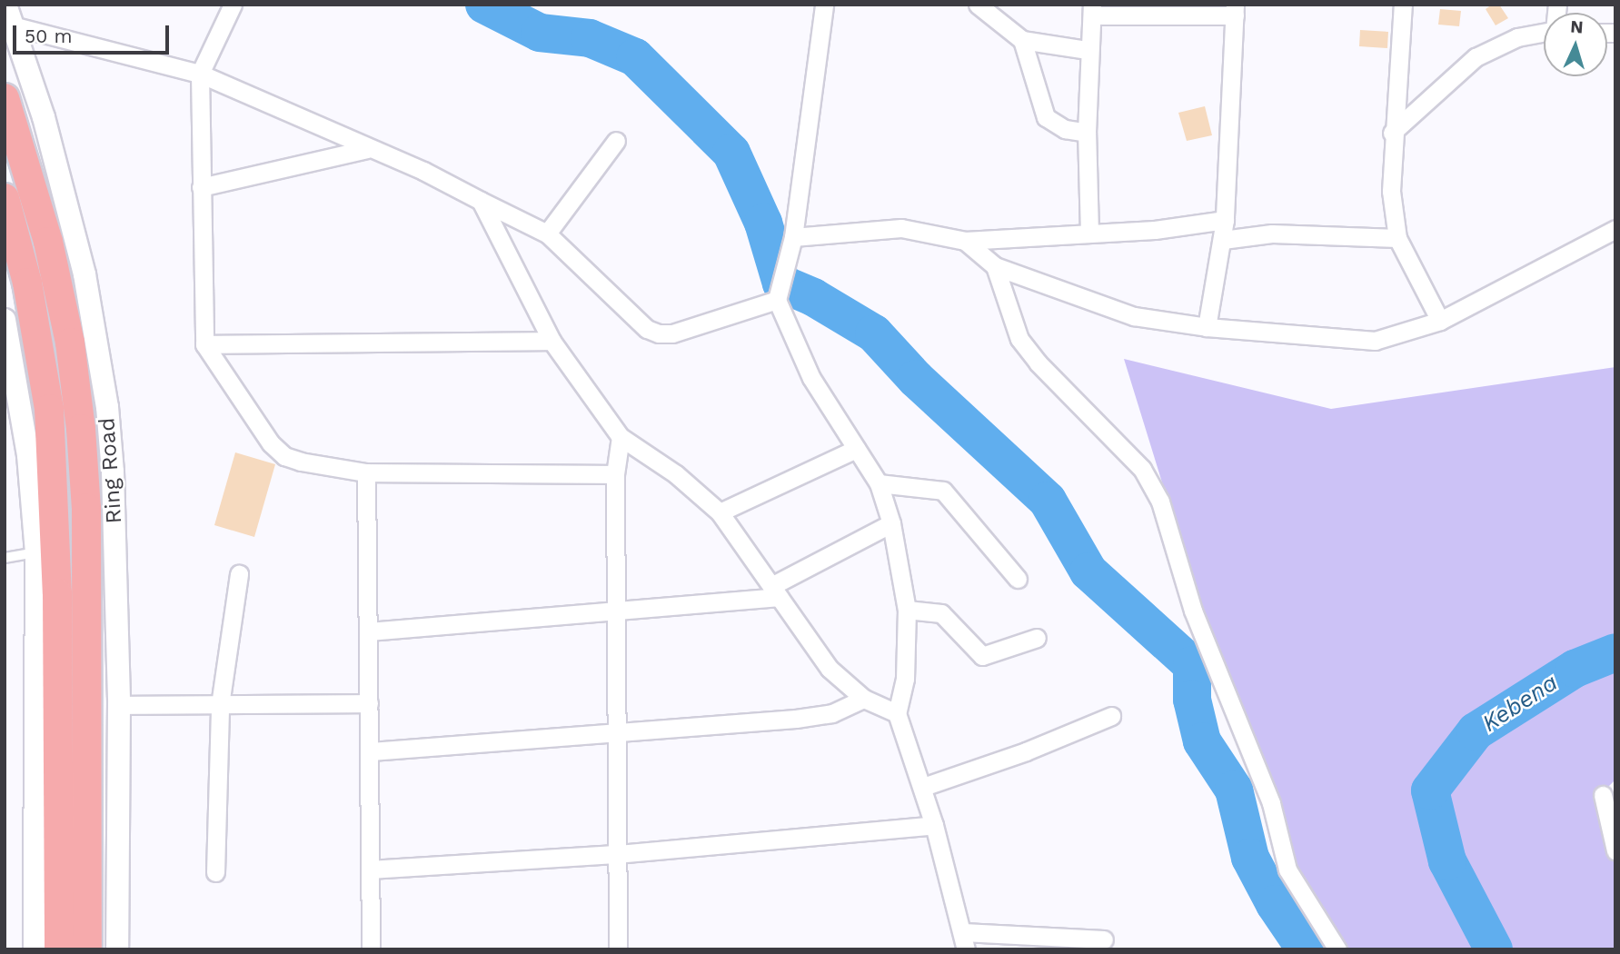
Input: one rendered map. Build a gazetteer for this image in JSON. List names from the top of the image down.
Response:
{
  "streets": {
    "highway": ["Ring Road"]
  },
  "water": ["Kebena"],
  "scale_bar": "50 m",
  "north": "top"
}
